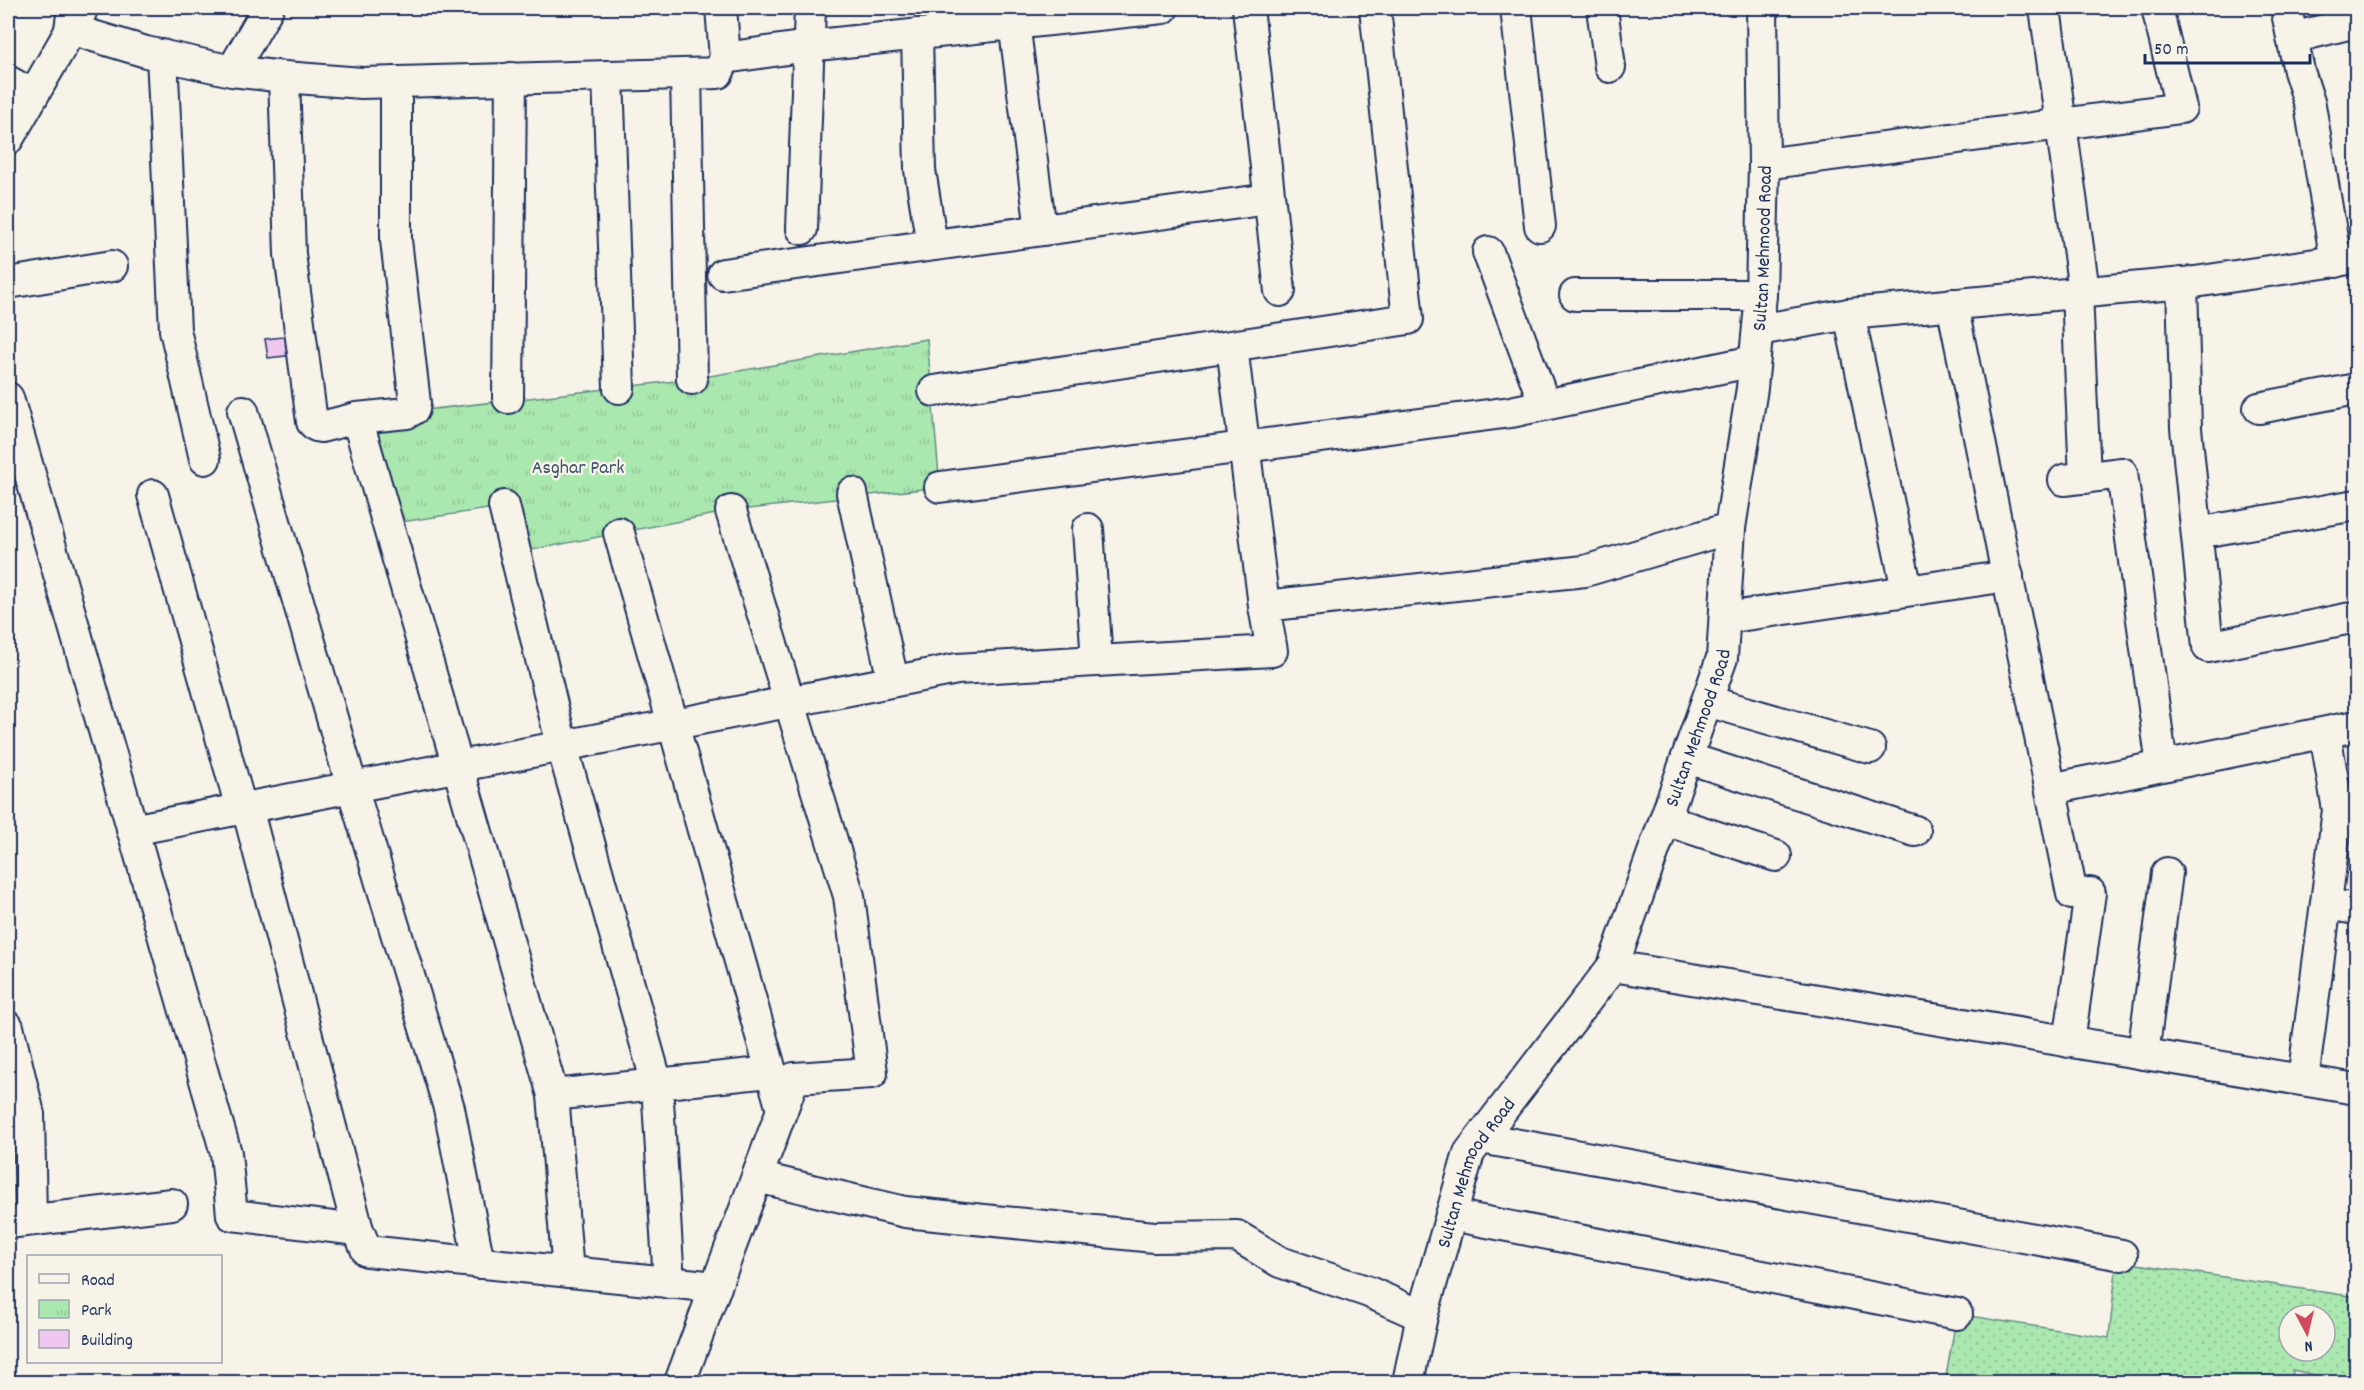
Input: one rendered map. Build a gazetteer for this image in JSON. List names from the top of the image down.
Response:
{
  "streets": {
    "street": ["Sultan Mehmood Road"]
  },
  "parks": ["Asghar Park"],
  "legend": ["Road", "Park", "Building"],
  "scale_bar": "50 m",
  "north": "bottom"
}
